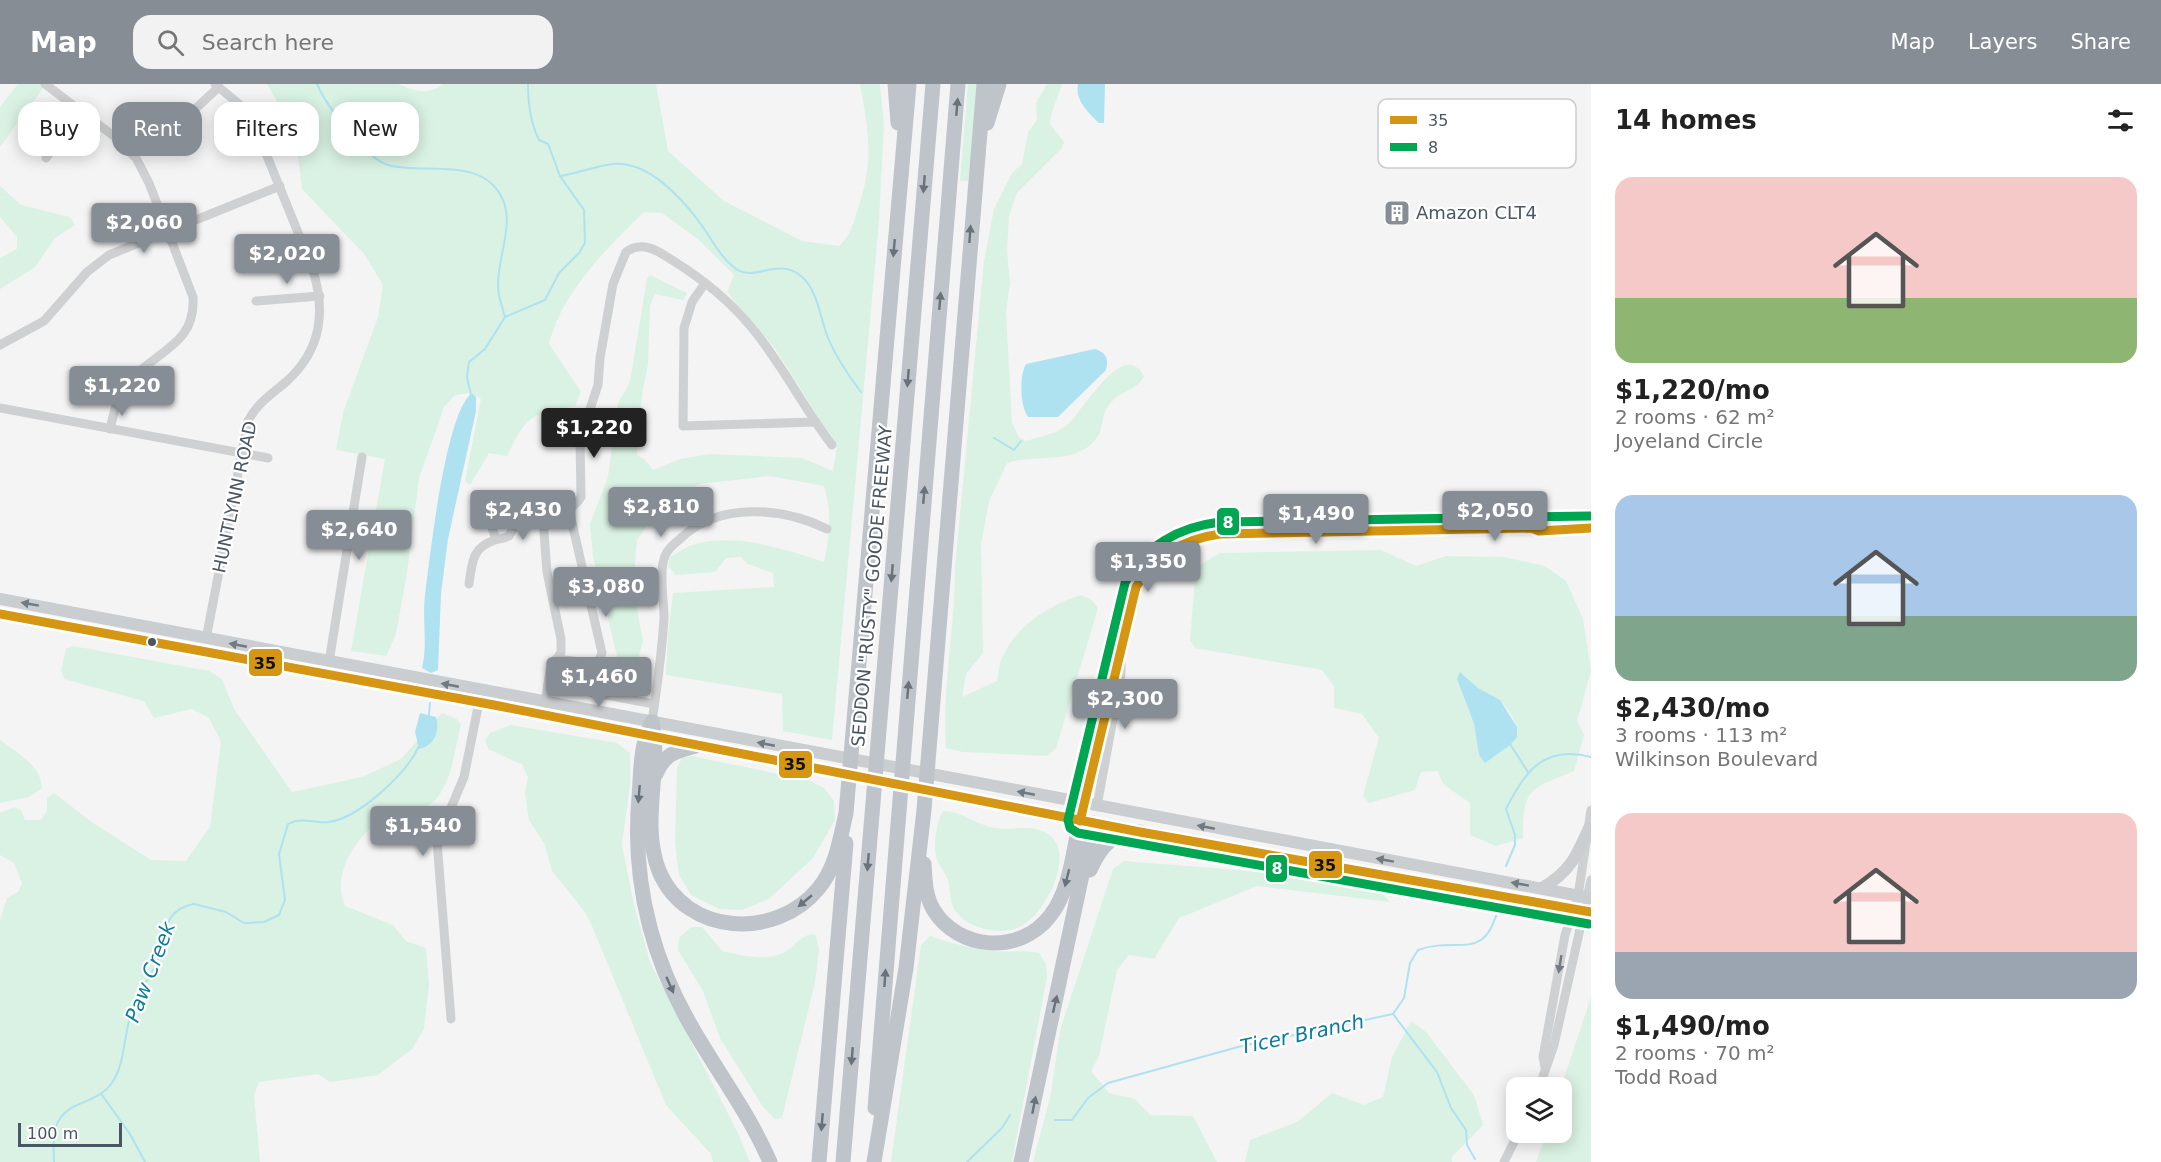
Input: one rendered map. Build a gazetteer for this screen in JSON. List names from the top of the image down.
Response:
{
  "streets": {
    "highway": ["SEDDON \"RUSTY\" GOODE FREEWAY"],
    "street": ["HUNTLYNN ROAD"]
  },
  "water": ["Paw Creek", "Ticer Branch"],
  "places": {
    "building": ["Amazon CLT4"]
  },
  "lines": ["transit line 8", "transit line 35"],
  "legend": ["35", "8"],
  "scale_bar": "100 m",
  "page": {
    "header": "Map",
    "search": "Search here",
    "nav": ["Map", "Layers", "Share"],
    "heading": "14 homes",
    "chip": [
      "Buy",
      "Rent",
      "Filters",
      "New"
    ],
    "list": [
      {
        "name": "$1,220/mo",
        "note": "2 rooms · 62 m² · Joyeland Circle"
      },
      {
        "name": "$2,430/mo",
        "note": "3 rooms · 113 m² · Wilkinson Boulevard"
      },
      {
        "name": "$1,490/mo",
        "note": "2 rooms · 70 m² · Todd Road"
      }
    ],
    "price": [
      "$2,060",
      "$2,020",
      "$1,220",
      "$1,220",
      "$2,810",
      "$2,430",
      "$2,050",
      "$1,490",
      "$2,640",
      "$1,350",
      "$3,080",
      "$1,460",
      "$2,300",
      "$1,540"
    ],
    "scale": "100 m"
  }
}
